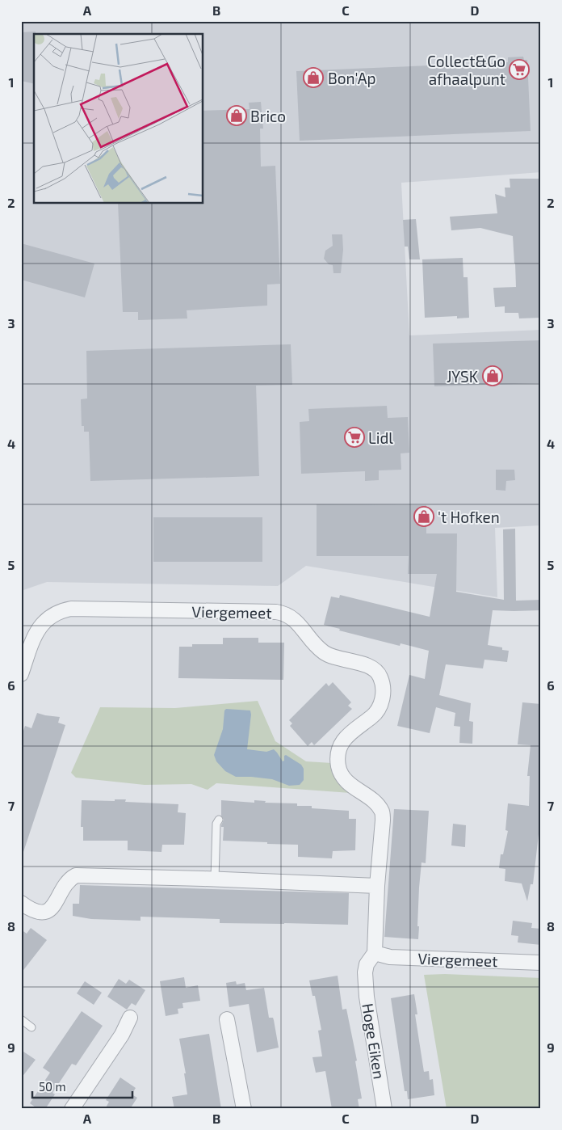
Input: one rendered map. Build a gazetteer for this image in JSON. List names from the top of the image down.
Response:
{
  "streets": {
    "street": ["Viergemeet", "Hoge Eiken"]
  },
  "crossings": [
    ["Viergemeet", "Hoge Eiken"]
  ],
  "places": {
    "supermarket": ["Collect&Go afhaalpunt", "Lidl"],
    "shop": [
      "Bon'Ap",
      "Brico",
      "JYSK",
      "'t Hofken"
    ]
  },
  "scale_bar": "50 m",
  "grid": {
    "columns": [
      "A",
      "B",
      "C",
      "D"
    ],
    "rows": [
      "1",
      "2",
      "3",
      "4",
      "5",
      "6",
      "7",
      "8",
      "9"
    ]
  }
}
